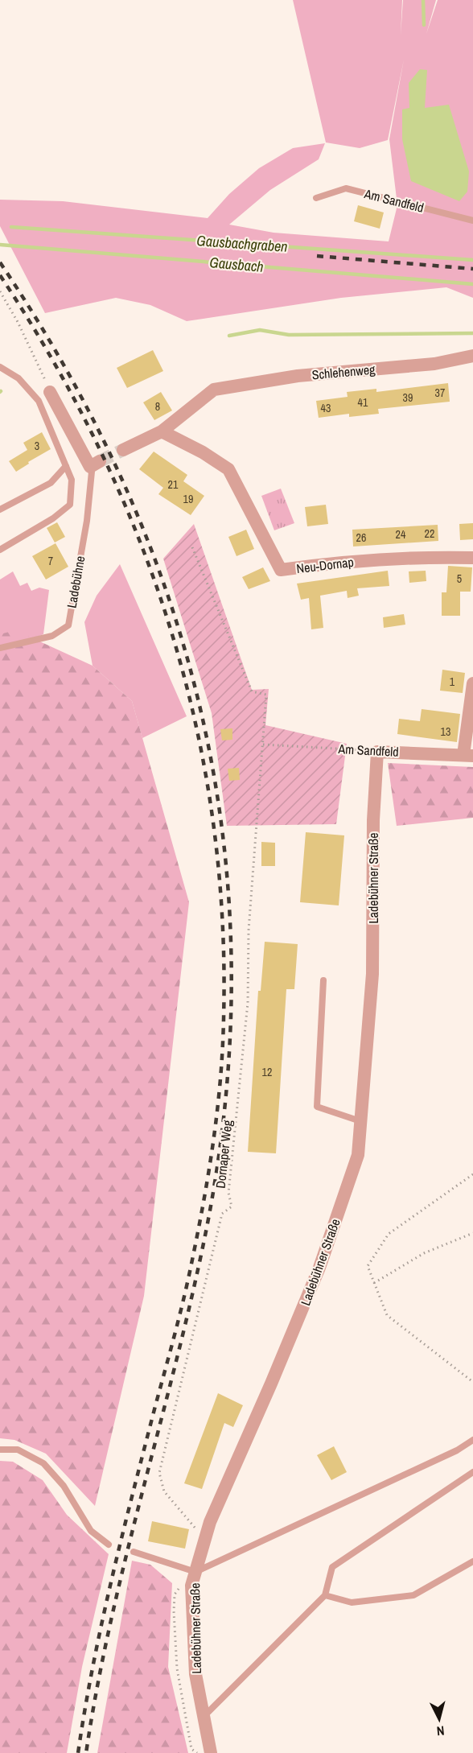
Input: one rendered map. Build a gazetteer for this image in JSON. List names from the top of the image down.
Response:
{
  "streets": {
    "street": [
      "Am Sandfeld",
      "Schlehenweg",
      "Neu-Dornap",
      "Ladebühne",
      "Ladebühner Straße"
    ],
    "path": ["Dornaper Weg"]
  },
  "crossings": [
    ["Am Sandfeld", "Ladebühner Straße"],
    ["Am Sandfeld", "Dornaper Weg"],
    ["Schlehenweg", "Neu-Dornap"],
    ["Ladebühner Straße", "Dornaper Weg"]
  ],
  "water": ["Gausbachgraben", "Gausbach"],
  "house_numbers": [
    "37",
    "39",
    "41",
    "8",
    "43",
    "3",
    "21",
    "19",
    "22",
    "24",
    "26",
    "7",
    "5",
    "1",
    "13",
    "12"
  ],
  "north": "bottom"
}
